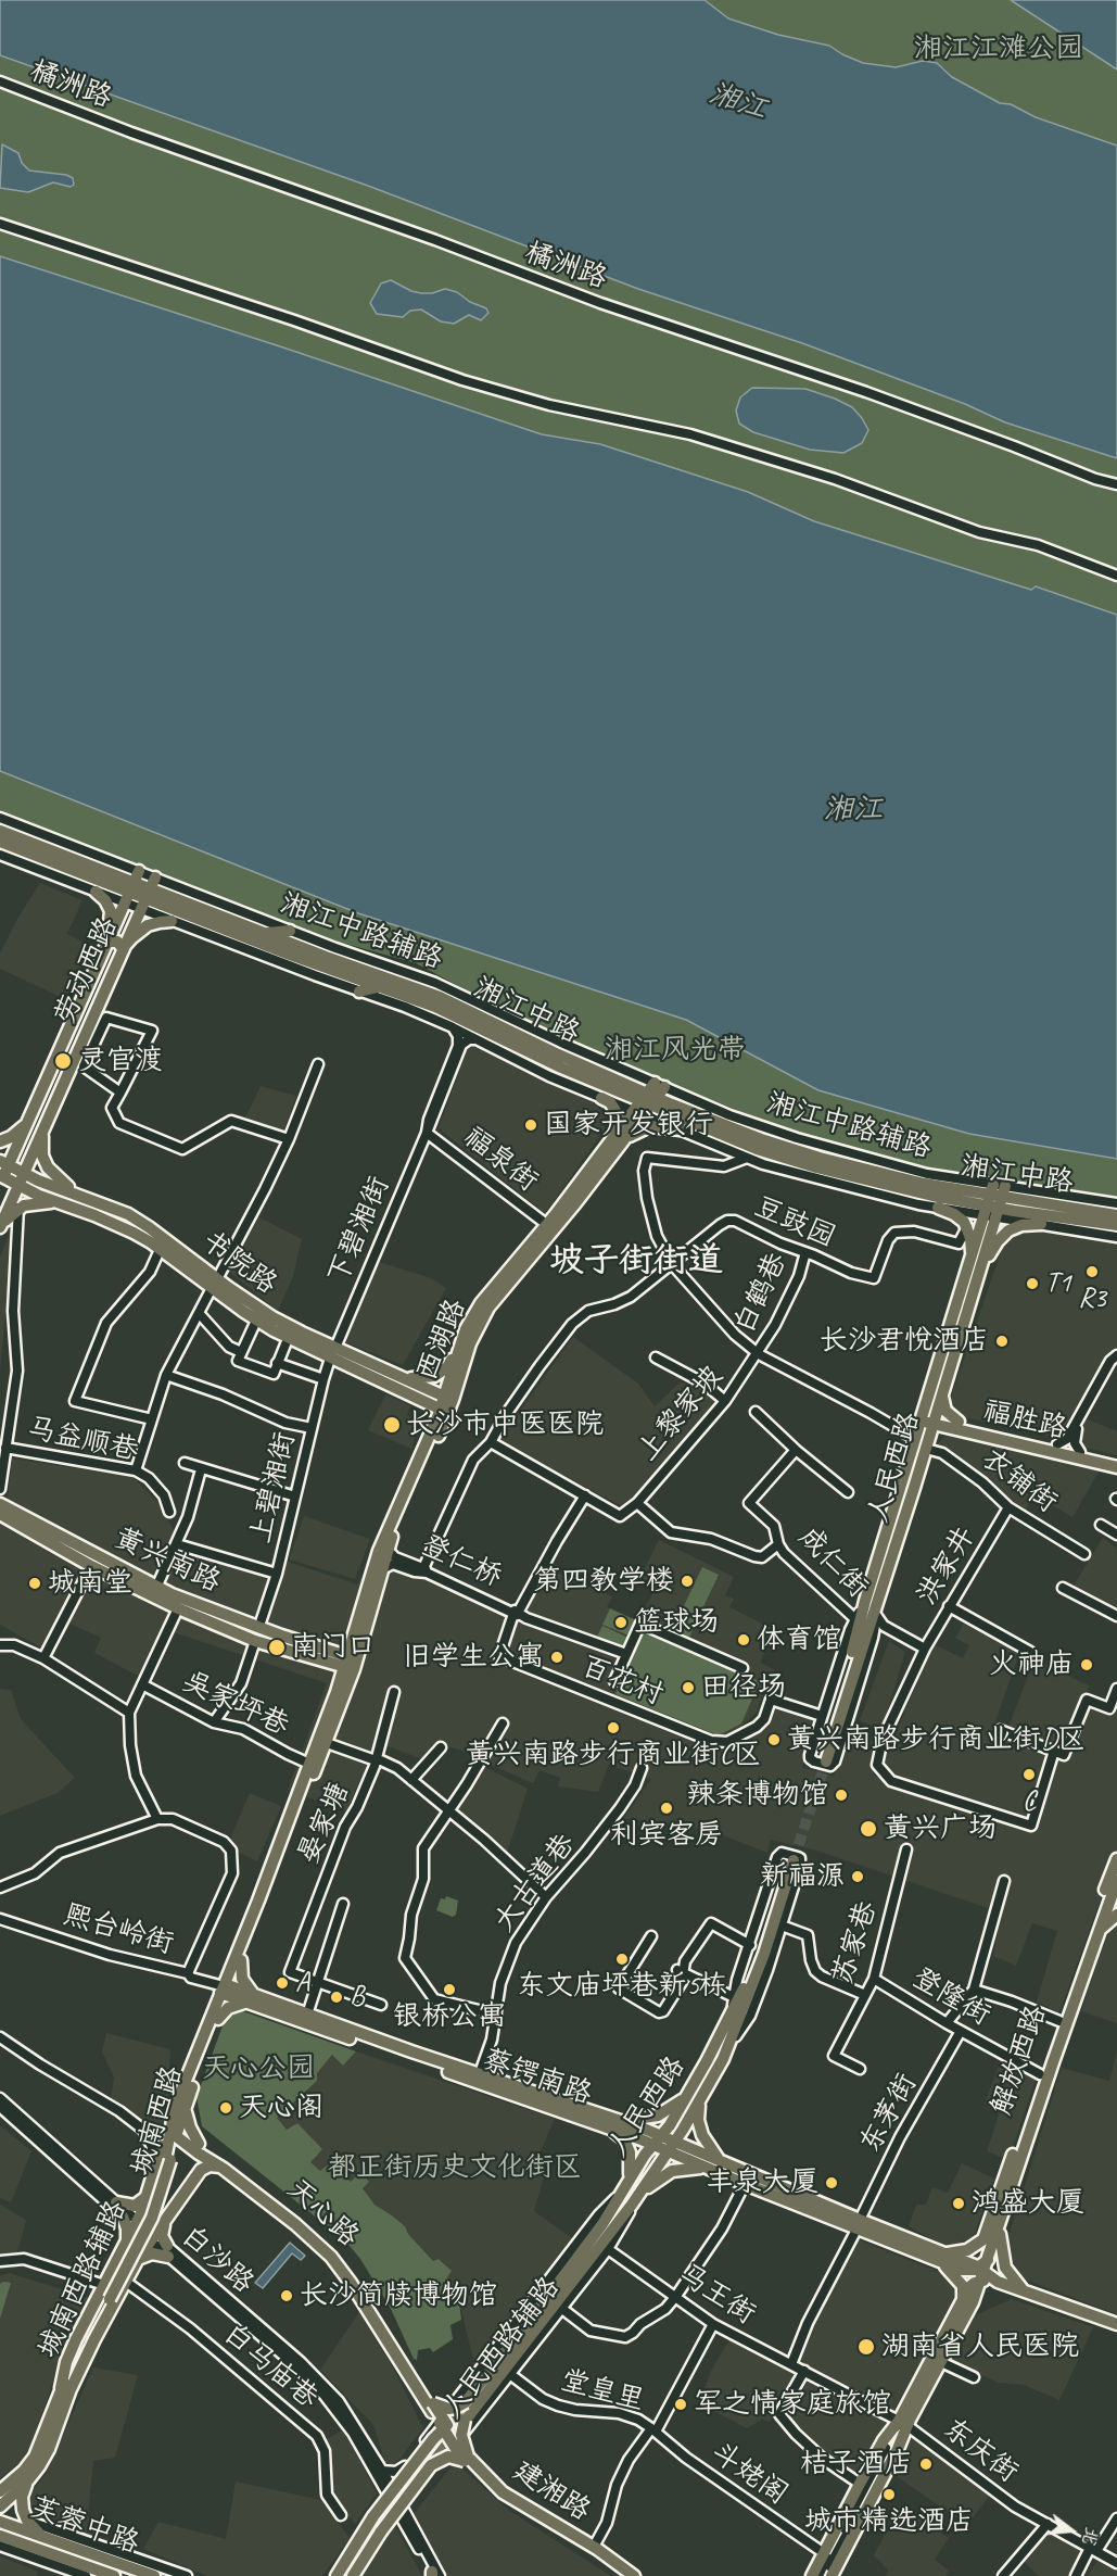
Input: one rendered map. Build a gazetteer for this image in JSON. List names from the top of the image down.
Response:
{
  "streets": {
    "main road": [
      "劳动西路",
      "湘江中路",
      "书院路",
      "西湖路",
      "福胜路",
      "人民西路",
      "黄兴南路",
      "解放西路",
      "蔡锷南路",
      "城南西路",
      "天心路",
      "城南西路辅路",
      "建湘路",
      "芙蓉中路"
    ],
    "street": [
      "橘洲路",
      "湘江中路辅路",
      "福泉街",
      "豆豉园",
      "下碧湘街",
      "白鹤巷",
      "上黎家坡",
      "马益顺巷",
      "衣铺街",
      "上碧湘街",
      "登仁桥",
      "成仁街",
      "洪家井",
      "百花村",
      "吴家坪巷",
      "晏家塘",
      "大古道巷",
      "熙台岭街",
      "苏家巷",
      "登隆街",
      "东茅街",
      "白沙路",
      "马王街",
      "人民西路辅路",
      "白马庙巷",
      "堂皇里",
      "东庆街",
      "斗姥阁"
    ]
  },
  "crossings": [
    ["湘江中路辅路", "劳动西路"],
    ["湘江中路辅路", "湘江中路"],
    ["湘江中路辅路", "下碧湘街"],
    ["湘江中路辅路", "西湖路"],
    ["湘江中路辅路", "人民西路"],
    ["劳动西路", "湘江中路"],
    ["劳动西路", "书院路"],
    ["湘江中路", "西湖路"],
    ["湘江中路", "人民西路"],
    ["福泉街", "下碧湘街"],
    ["福泉街", "西湖路"],
    ["豆豉园", "白鹤巷"],
    ["下碧湘街", "书院路"],
    ["下碧湘街", "上碧湘街"],
    ["书院路", "西湖路"],
    ["书院路", "上碧湘街"],
    ["白鹤巷", "上黎家坡"],
    ["西湖路", "黄兴南路"],
    ["西湖路", "登仁桥"],
    ["西湖路", "城南西路"],
    ["福胜路", "人民西路"],
    ["人民西路", "衣铺街"],
    ["人民西路", "蔡锷南路"],
    ["人民西路", "天心路"],
    ["人民西路", "人民西路辅路"],
    ["人民西路", "建湘路"],
    ["衣铺街", "洪家井"],
    ["上碧湘街", "黄兴南路"],
    ["黄兴南路", "城南西路"],
    ["登仁桥", "百花村"],
    ["吴家坪巷", "城南西路"],
    ["大古道巷", "蔡锷南路"],
    ["熙台岭街", "蔡锷南路"],
    ["熙台岭街", "城南西路"],
    ["苏家巷", "登隆街"],
    ["登隆街", "解放西路"],
    ["登隆街", "东茅街"],
    ["解放西路", "蔡锷南路"],
    ["解放西路", "东庆街"],
    ["解放西路", "斗姥阁"],
    ["蔡锷南路", "东茅街"],
    ["蔡锷南路", "城南西路"],
    ["东茅街", "马王街"],
    ["城南西路", "天心路"],
    ["城南西路", "城南西路辅路"],
    ["天心路", "城南西路辅路"],
    ["天心路", "建湘路"],
    ["白沙路", "城南西路辅路"],
    ["白沙路", "人民西路辅路"],
    ["城南西路辅路", "白马庙巷"],
    ["马王街", "人民西路辅路"],
    ["马王街", "东庆街"],
    ["人民西路辅路", "堂皇里"],
    ["堂皇里", "斗姥阁"]
  ],
  "districts": ["坡子街街道"],
  "water": ["湘江"],
  "parks": [
    "湘江江滩公园",
    "湘江风光带",
    "天心公园",
    "都正街历史文化街区"
  ],
  "places": [
    "灵官渡",
    "国家开发银行",
    "R3",
    "T1",
    "长沙君悦酒店",
    "长沙市中医医院",
    "第四教学楼",
    "城南堂",
    "篮球场",
    "体育馆",
    "南门口",
    "旧学生公寓",
    "火神庙",
    "田径场",
    "黄兴南路步行商业街C区",
    "黄兴南路步行商业街D区",
    "C",
    "辣条博物馆",
    "利宾客房",
    "黄兴广场",
    "新福源",
    "东文庙坪巷新5栋",
    "A",
    "银桥公寓",
    "B",
    "天心阁",
    "丰泉大厦",
    "鸿盛大厦",
    "长沙简牍博物馆",
    "湖南省人民医院",
    "军之情家庭旅馆",
    "桔子酒店",
    "城市精选酒店"
  ],
  "north": "right"
}
